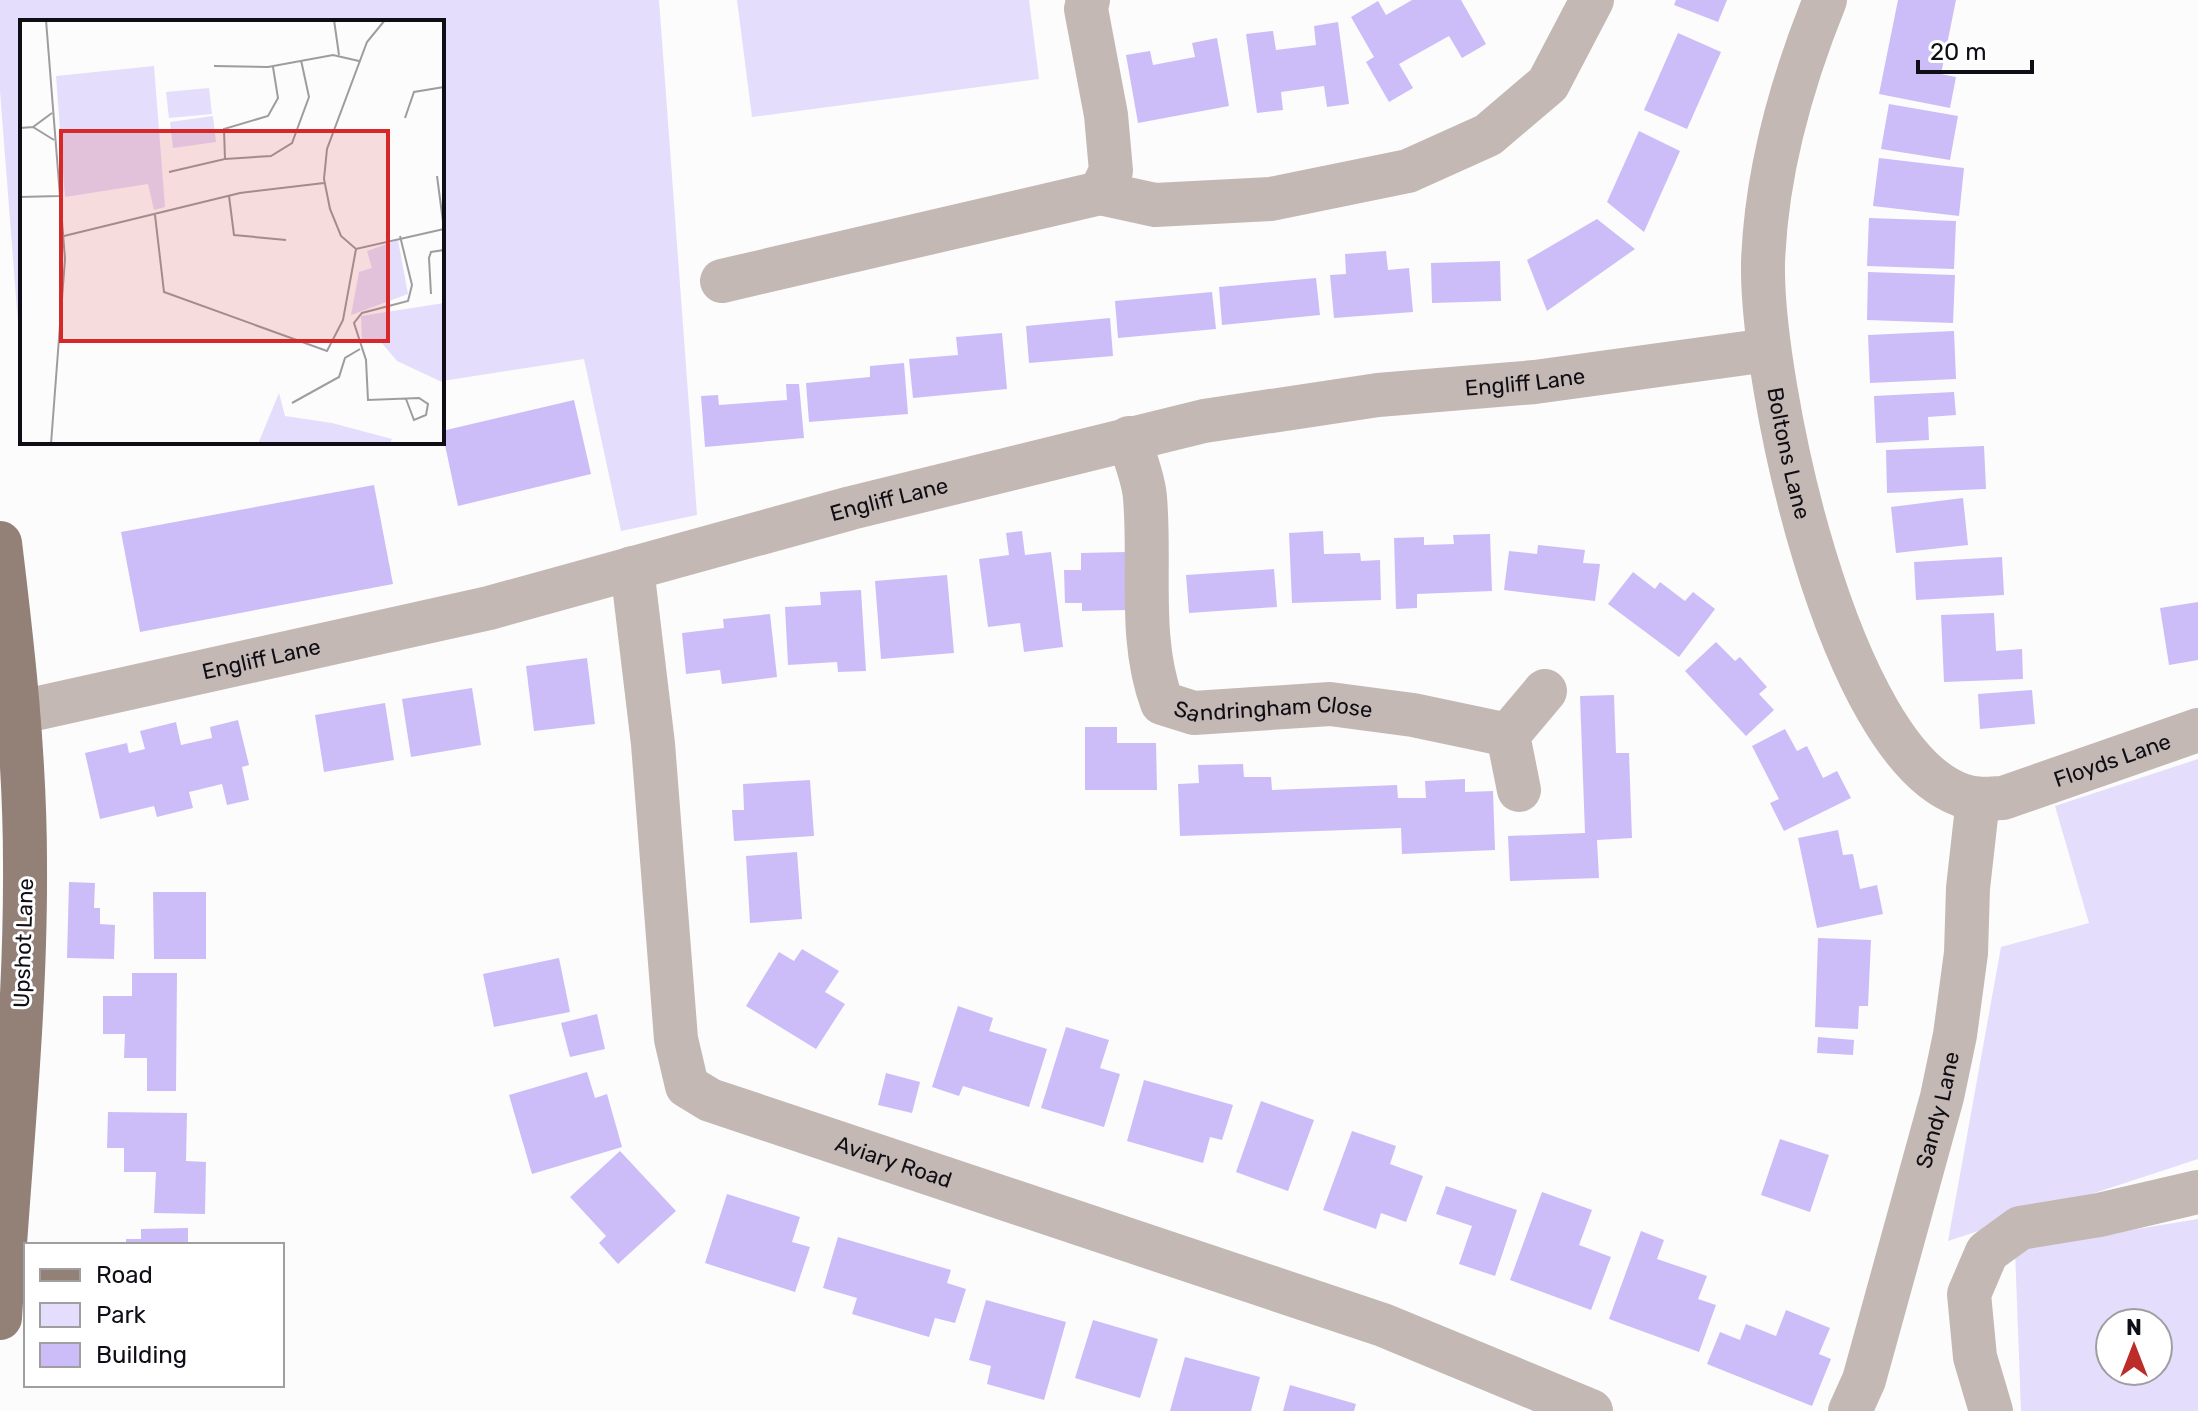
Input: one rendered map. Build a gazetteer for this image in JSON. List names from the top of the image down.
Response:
{
  "streets": {
    "main road": ["Upshot Lane"],
    "street": [
      "Engliff Lane",
      "Boltons Lane",
      "Sandringham Close",
      "Floyds Lane",
      "Sandy Lane",
      "Aviary Road"
    ]
  },
  "crossings": [
    ["Engliff Lane", "Boltons Lane"],
    ["Engliff Lane", "Sandringham Close"],
    ["Engliff Lane", "Upshot Lane"],
    ["Engliff Lane", "Aviary Road"],
    ["Boltons Lane", "Floyds Lane"],
    ["Boltons Lane", "Sandy Lane"],
    ["Floyds Lane", "Sandy Lane"]
  ],
  "legend": ["Road", "Park", "Building"],
  "scale_bar": "20 m",
  "north": "top"
}
